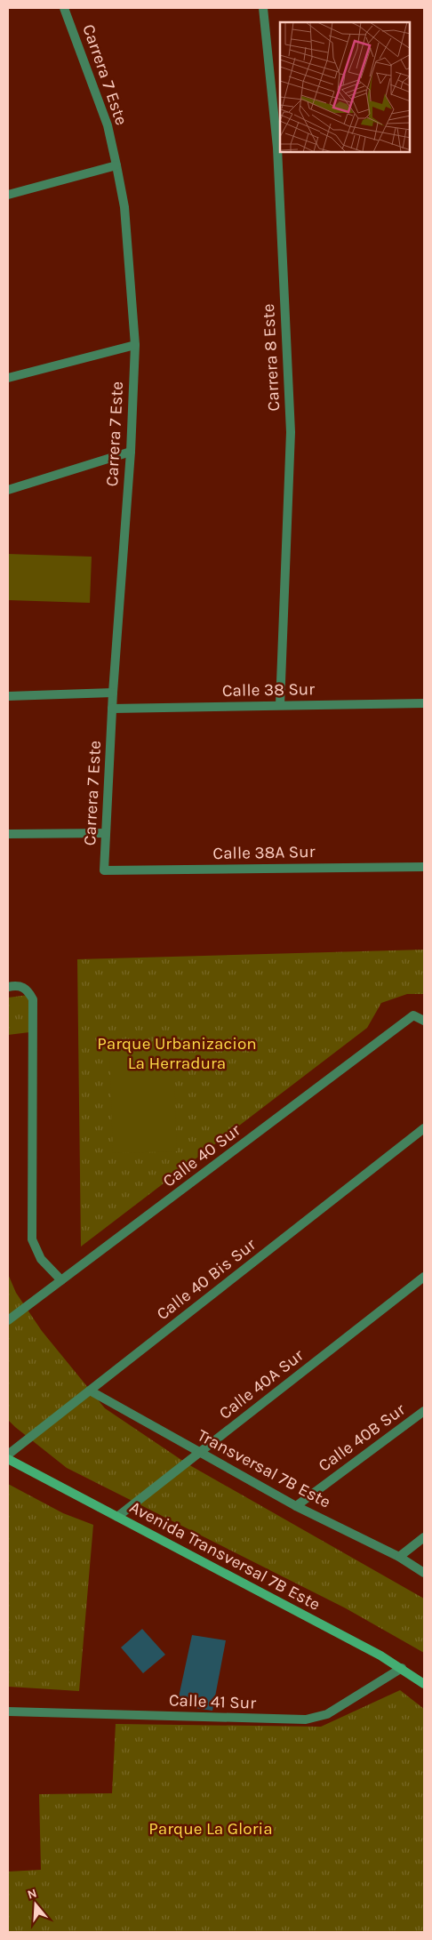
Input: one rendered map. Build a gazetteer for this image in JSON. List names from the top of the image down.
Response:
{
  "streets": {
    "main road": ["Avenida Transversal 7B Este"],
    "street": [
      "Carrera 7 Este",
      "Carrera 8 Este",
      "Calle 38 Sur",
      "Calle 38A Sur",
      "Calle 40 Sur",
      "Calle 40 Bis Sur",
      "Calle 40A Sur",
      "Calle 40B Sur",
      "Transversal 7B Este",
      "Calle 41 Sur"
    ]
  },
  "crossings": [
    ["Carrera 7 Este", "Calle 38 Sur"],
    ["Carrera 7 Este", "Calle 38A Sur"],
    ["Carrera 8 Este", "Calle 38 Sur"],
    ["Calle 40 Bis Sur", "Transversal 7B Este"],
    ["Calle 40A Sur", "Transversal 7B Este"],
    ["Calle 40A Sur", "Avenida Transversal 7B Este"],
    ["Calle 40B Sur", "Transversal 7B Este"],
    ["Avenida Transversal 7B Este", "Calle 41 Sur"]
  ],
  "parks": ["Parque Urbanizacion La Herradura", "Parque La Gloria"],
  "north": "top"
}
